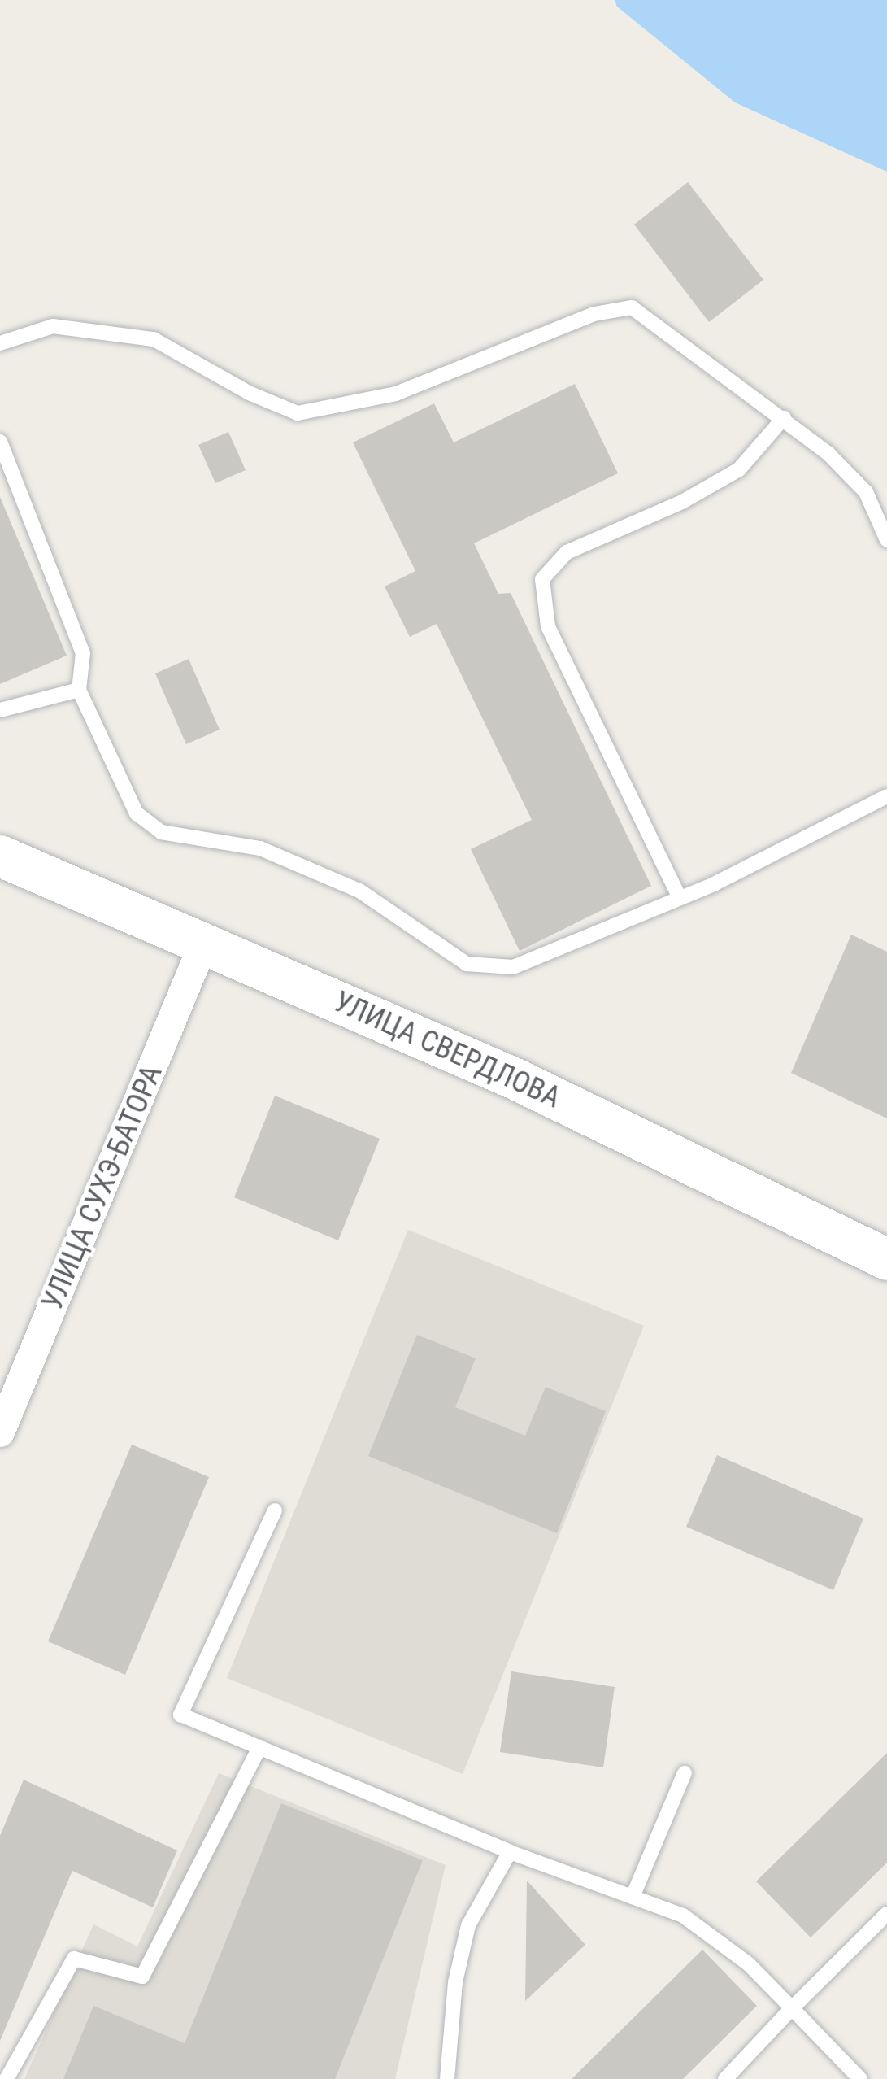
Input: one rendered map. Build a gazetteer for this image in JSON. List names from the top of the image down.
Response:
{
  "streets": {
    "main road": ["УЛИЦА СВЕРДЛОВА"],
    "street": ["УЛИЦА СУХЭ-БАТОРА"]
  },
  "crossings": [
    ["УЛИЦА СВЕРДЛОВА", "УЛИЦА СУХЭ-БАТОРА"]
  ]
}
